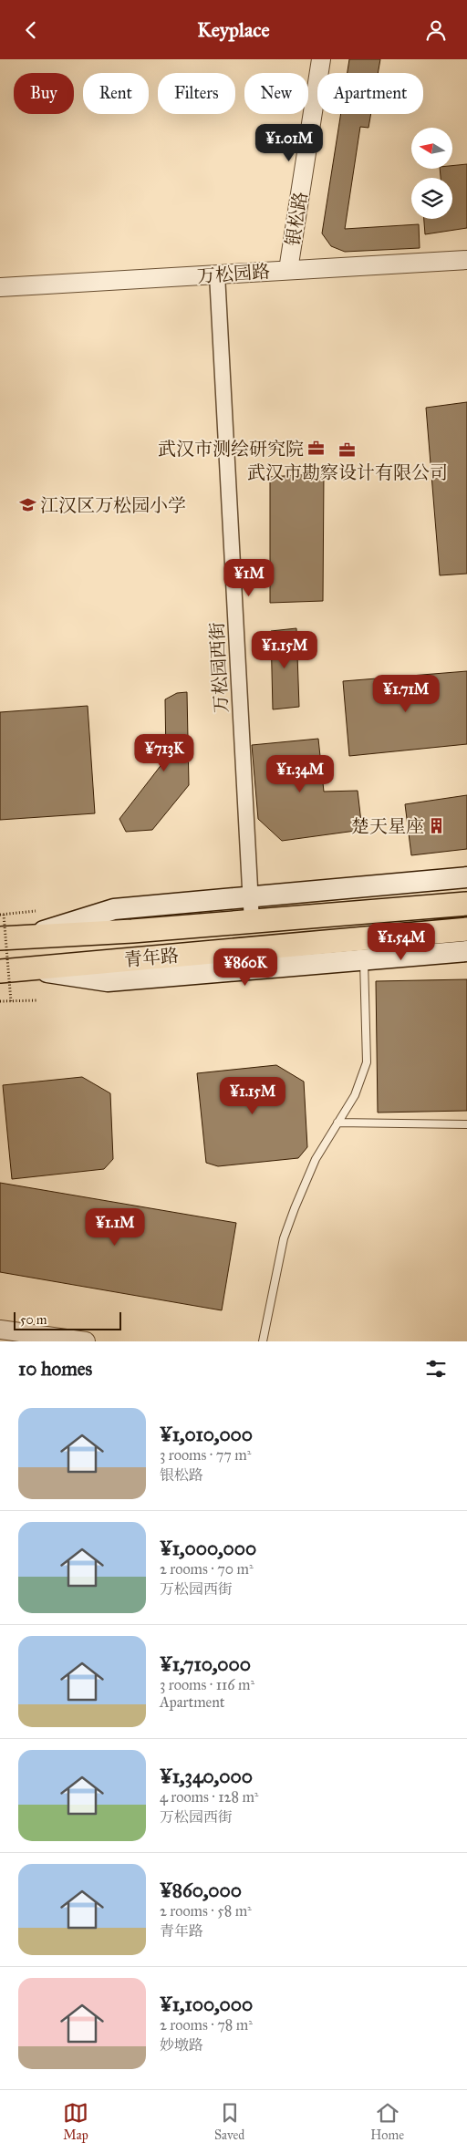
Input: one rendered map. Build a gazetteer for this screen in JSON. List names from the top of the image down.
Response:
{
  "streets": {
    "main road": ["青年路"],
    "street": ["银松路", "万松园路", "万松园西街"]
  },
  "crossings": [
    ["银松路", "万松园路"],
    ["万松园路", "万松园西街"],
    ["万松园西街", "青年路"]
  ],
  "places": {
    "office": ["武汉市测绘研究院", "武汉市勘察设计有限公司"],
    "school or university": ["江汉区万松园小学"],
    "building": ["楚天星座"]
  },
  "scale_bar": "50 m",
  "north": "left",
  "page": {
    "header": "Keyplace",
    "chip": [
      "Buy",
      "Rent",
      "Filters",
      "New",
      "Apartment"
    ],
    "price": [
      "¥1.01M",
      "¥1M",
      "¥1.15M",
      "¥1.71M",
      "¥713K",
      "¥1.34M",
      "¥1.54M",
      "¥860K",
      "¥1.15M",
      "¥1.1M"
    ],
    "scale": "50 m",
    "heading": "10 homes",
    "list": [
      {
        "name": "¥1,010,000",
        "note": "3 rooms · 77 m² · 银松路"
      },
      {
        "name": "¥1,000,000",
        "note": "2 rooms · 70 m² · 万松园西街"
      },
      {
        "name": "¥1,710,000",
        "note": "3 rooms · 116 m² · Apartment"
      },
      {
        "name": "¥1,340,000",
        "note": "4 rooms · 128 m² · 万松园西街"
      },
      {
        "name": "¥860,000",
        "note": "2 rooms · 58 m² · 青年路"
      },
      {
        "name": "¥1,100,000",
        "note": "2 rooms · 78 m² · 妙墩路"
      }
    ],
    "tabs": ["Map", "Saved", "Home"]
  }
}
